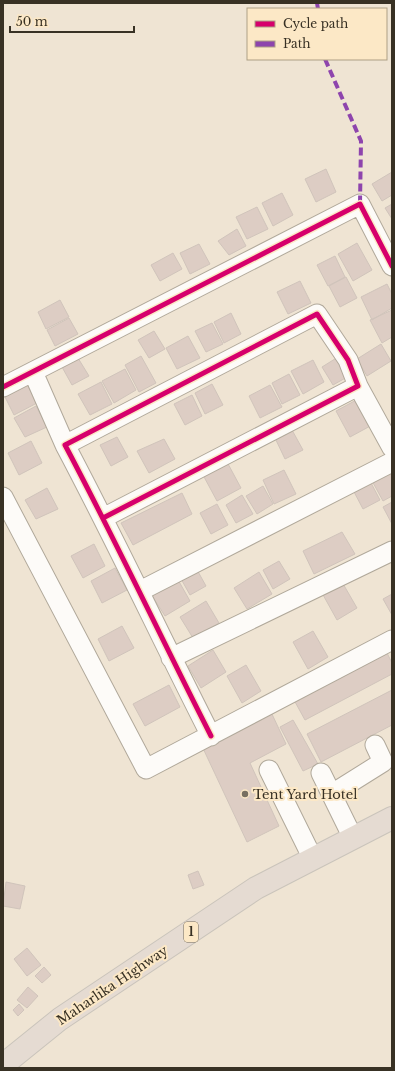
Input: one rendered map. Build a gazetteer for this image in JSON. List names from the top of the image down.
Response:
{
  "streets": {
    "highway": ["1", "Maharlika Highway"]
  },
  "places": ["Tent Yard Hotel"],
  "legend": ["Cycle path", "Path"],
  "scale_bar": "50 m"
}
